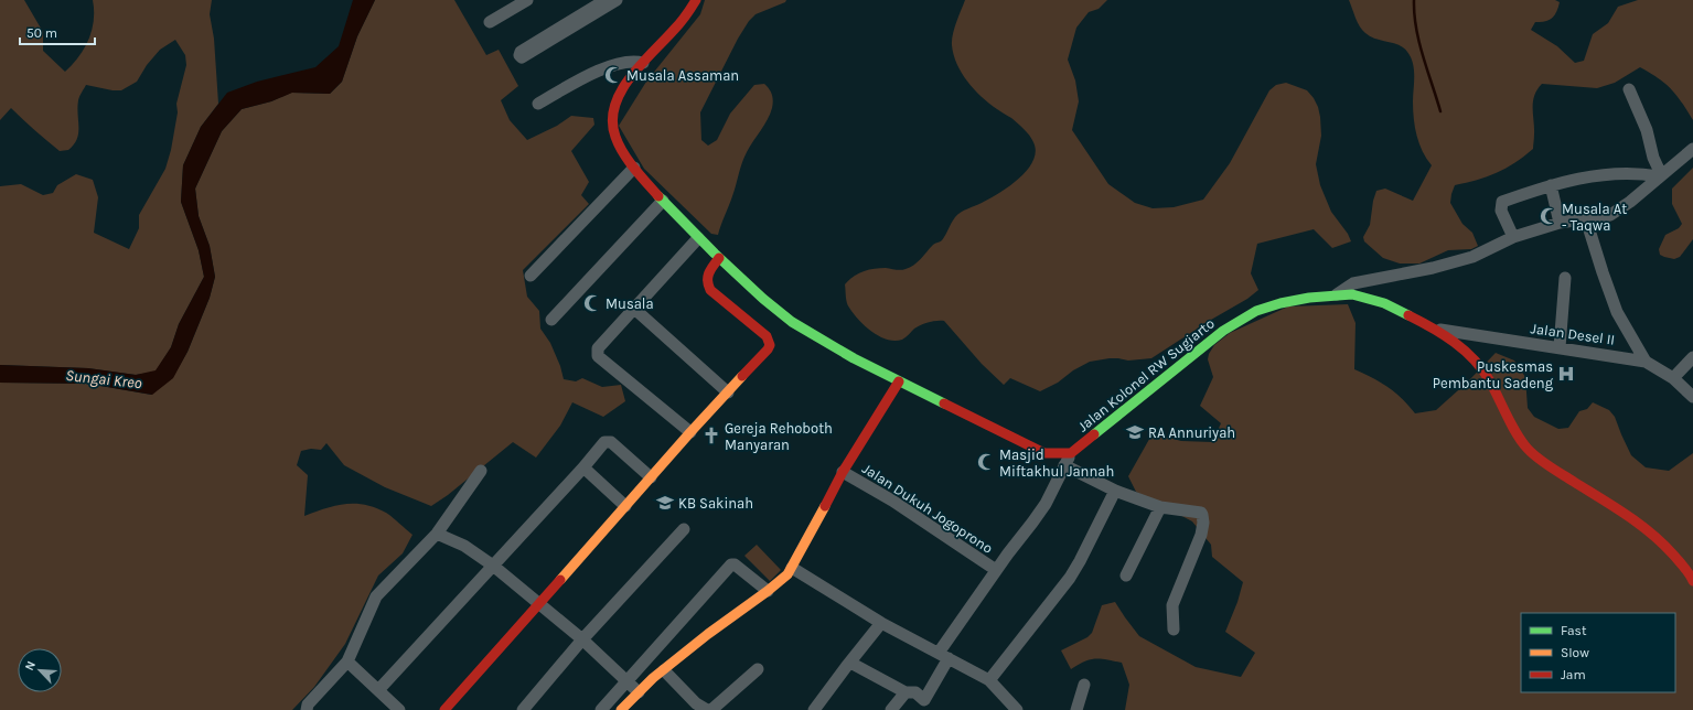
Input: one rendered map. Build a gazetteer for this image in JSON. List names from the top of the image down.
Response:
{
  "streets": {
    "main road": ["Jalan Kolonel RW Sugiarto", "Jalan Dukuh Jogoprono"],
    "street": ["Jalan Desel II"]
  },
  "crossings": [
    ["Jalan Desel II", "Jalan Kolonel RW Sugiarto"],
    ["Jalan Kolonel RW Sugiarto", "Jalan Dukuh Jogoprono"]
  ],
  "water": ["Sungai Kreo"],
  "places": {
    "mosque": [
      "Musala Assaman",
      "Musala At - Taqwa",
      "Musala",
      "Masjid Miftakhul Jannah"
    ],
    "hospital": ["Puskesmas Pembantu Sadeng"],
    "school or university": ["RA Annuriyah", "KB Sakinah"],
    "church": ["Gereja Rehoboth Manyaran"]
  },
  "legend": ["Fast", "Slow", "Jam"],
  "scale_bar": "50 m",
  "north": "top left"
}
